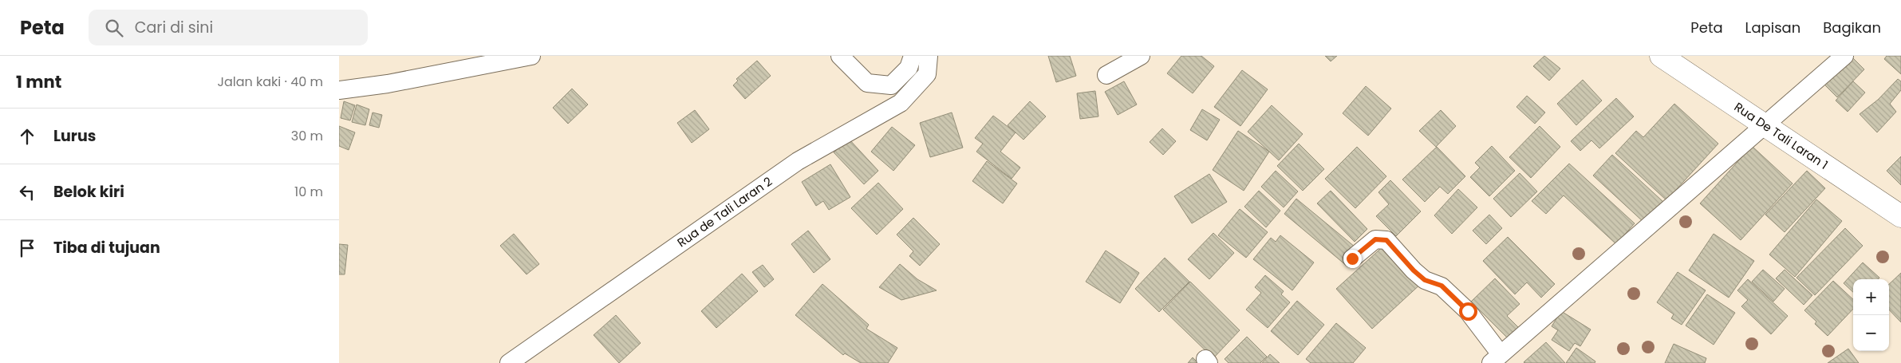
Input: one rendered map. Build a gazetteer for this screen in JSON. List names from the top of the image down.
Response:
{
  "streets": {
    "main road": ["Rua De Tali Laran 1"],
    "street": ["Rua de Tali Laran 2"]
  },
  "page": {
    "header": "Peta",
    "search": "Cari di sini",
    "nav": ["Peta", "Lapisan", "Bagikan"],
    "heading": ["1 mnt", "Jalan kaki · 40 m"],
    "list": [
      ["Lurus", "30 m"],
      ["Belok kiri", "10 m"],
      "Tiba di tujuan"
    ],
    "map_buttons": ["+", "−"]
  }
}
